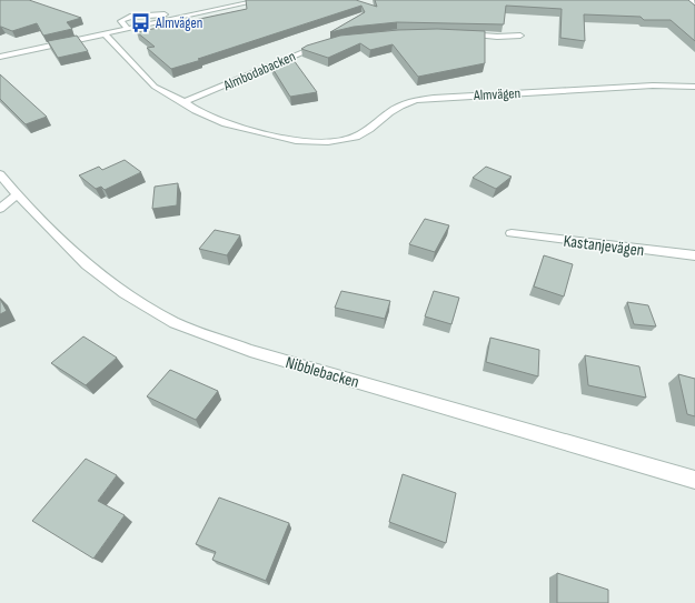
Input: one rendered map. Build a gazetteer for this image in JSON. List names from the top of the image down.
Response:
{
  "streets": {
    "street": [
      "Almbodabacken",
      "Almvägen",
      "Kastanjevägen",
      "Nibblebacken"
    ]
  },
  "crossings": [
    ["Almbodabacken", "Almvägen"]
  ],
  "places": {
    "bus stop": ["Almvägen"]
  }
}
